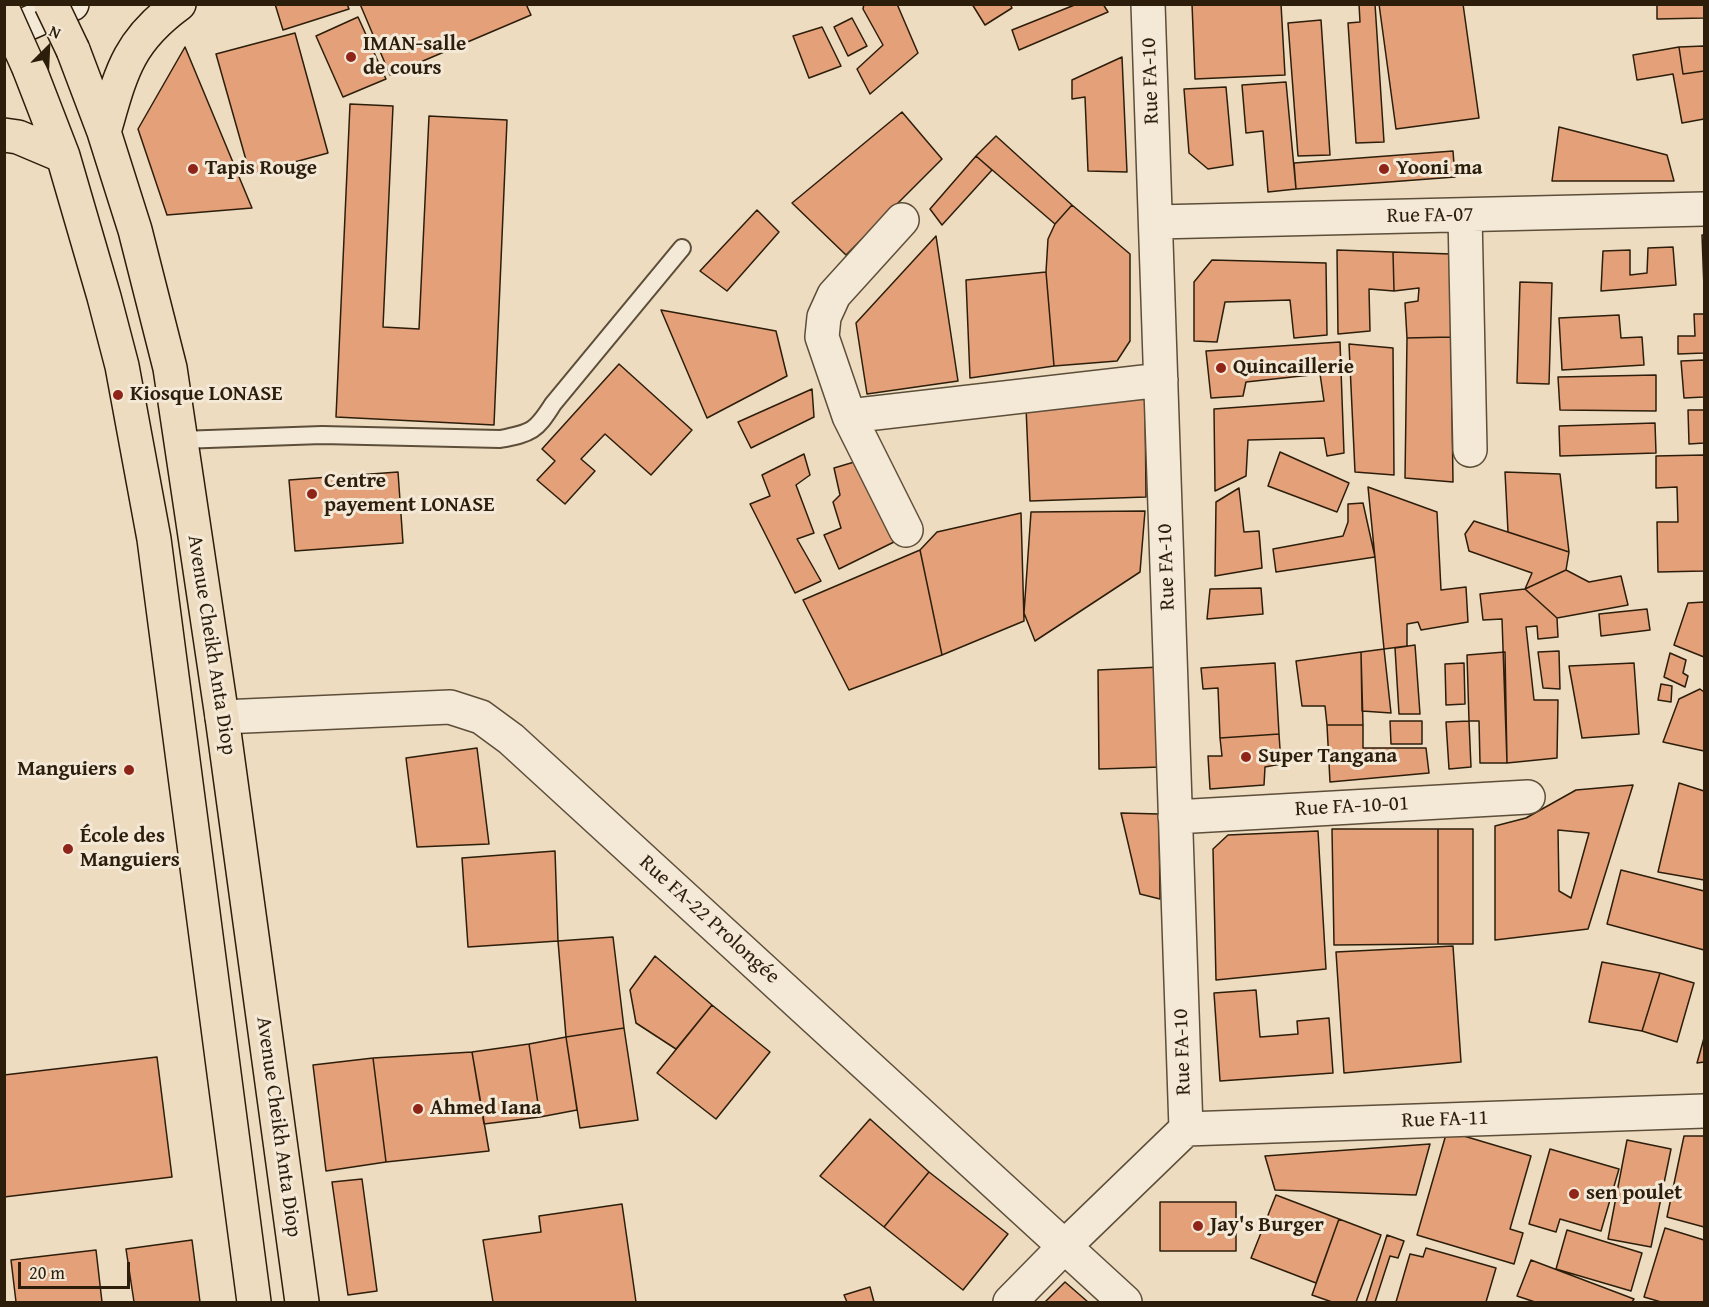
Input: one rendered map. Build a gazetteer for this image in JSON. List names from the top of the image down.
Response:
{
  "streets": {
    "main road": ["Avenue Cheikh Anta Diop"],
    "street": [
      "Rue FA-10",
      "Rue FA-07",
      "Rue FA-10-01",
      "Rue FA-22 Prolongée",
      "Rue FA-11"
    ]
  },
  "crossings": [
    ["Rue FA-10", "Rue FA-07"],
    ["Rue FA-10", "Rue FA-10-01"],
    ["Rue FA-10", "Rue FA-11"],
    ["Avenue Cheikh Anta Diop", "Rue FA-22 Prolongée"]
  ],
  "places": [
    "IMAN-salle de cours",
    "Tapis Rouge",
    "Yooni ma",
    "Quincaillerie",
    "Kiosque LONASE",
    "Centre payement LONASE",
    "Super Tangana",
    "Manguiers",
    "École des Manguiers",
    "Ahmed Iana",
    "sen poulet",
    "Jay's Burger"
  ],
  "scale_bar": "20 m",
  "north": "top right"
}
